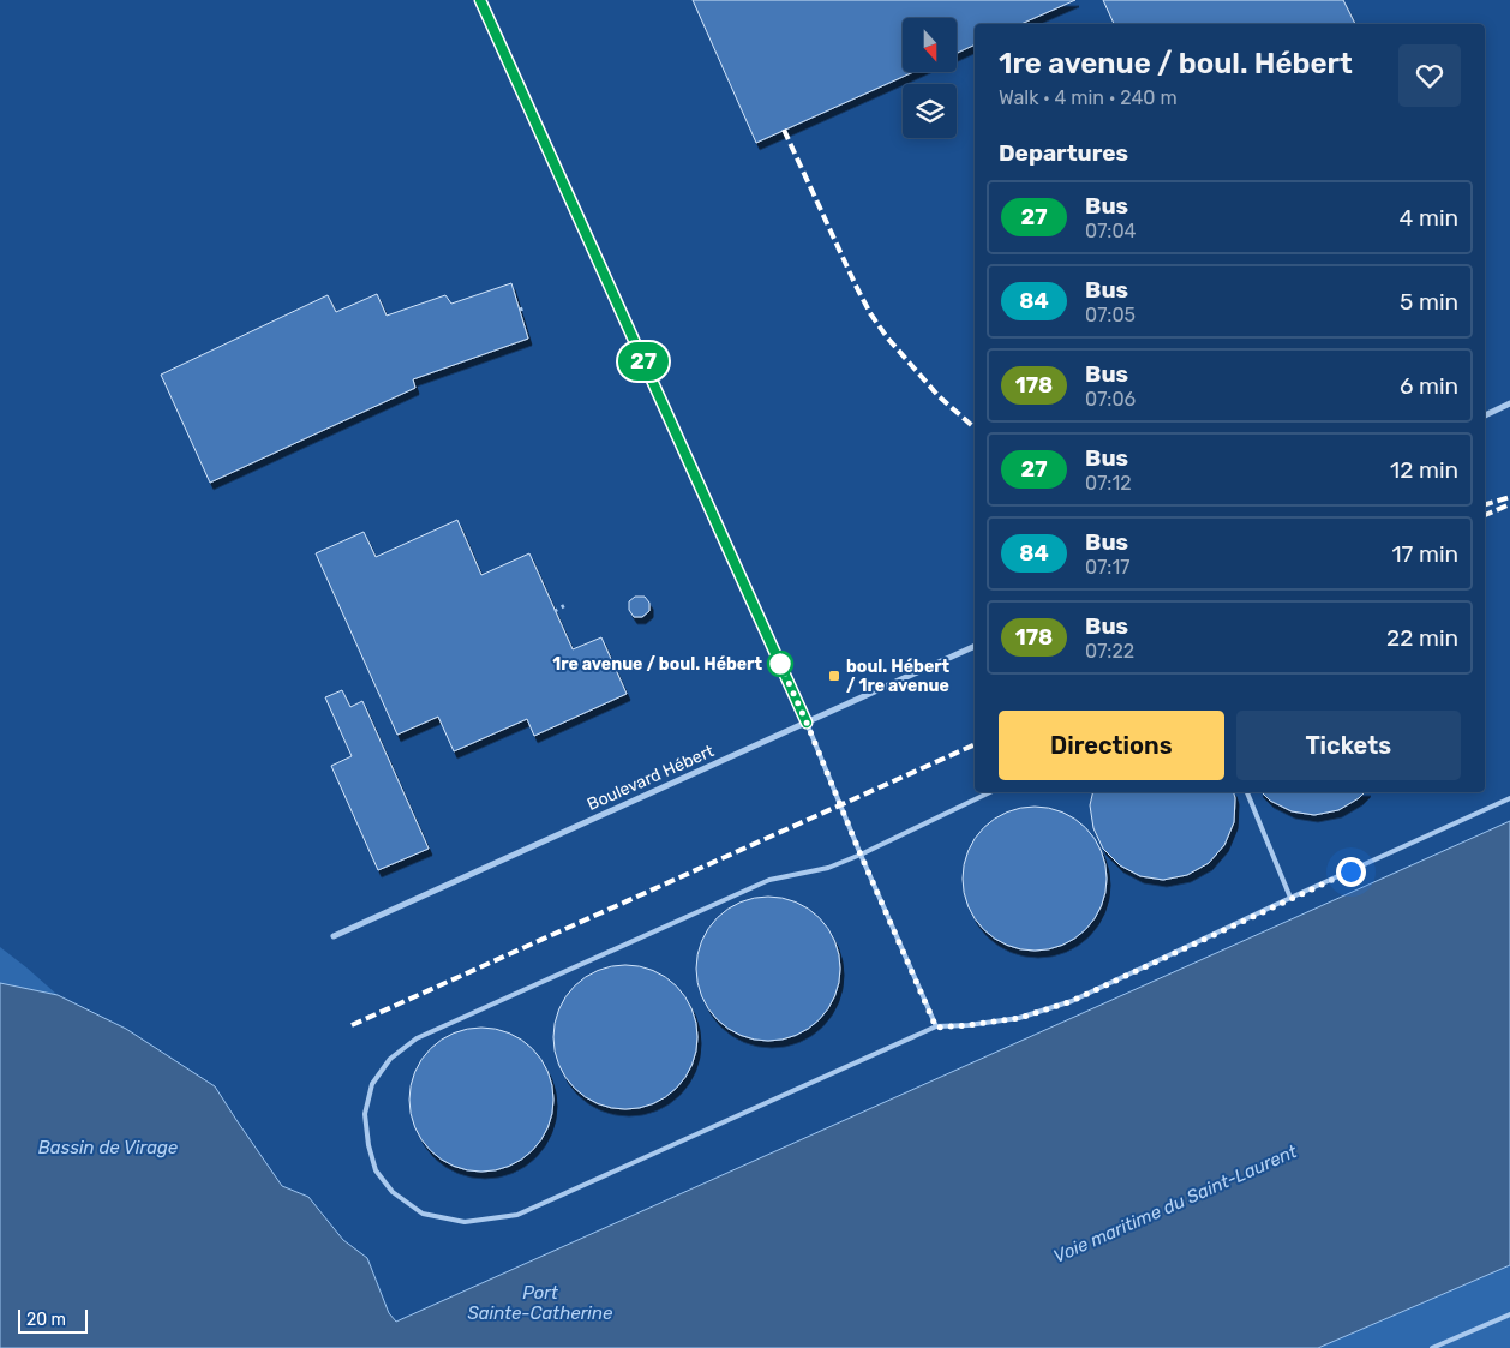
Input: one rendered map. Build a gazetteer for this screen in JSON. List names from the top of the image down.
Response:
{
  "streets": {
    "street": ["Boulevard Hébert"]
  },
  "water": ["Bassin de Virage", "Voie maritime du Saint-Laurent", "Port Sainte-Catherine"],
  "places": {
    "other": ["1re avenue / boul. Hébert"],
    "transit": ["boul. Hébert / 1re avenue"]
  },
  "lines": ["bus line 27"],
  "scale_bar": "20 m",
  "north": "bottom",
  "page": {
    "on_map": "27",
    "heading": [
      ["1re avenue / boul. Hébert", "Walk · 4 min · 240 m"],
      "Departures"
    ],
    "list": [
      {
        "mark": "27",
        "name": "Bus",
        "note": "07:04",
        "value": "4 min"
      },
      {
        "mark": "84",
        "name": "Bus",
        "note": "07:05",
        "value": "5 min"
      },
      {
        "mark": "178",
        "name": "Bus",
        "note": "07:06",
        "value": "6 min"
      },
      {
        "mark": "27",
        "name": "Bus",
        "note": "07:12",
        "value": "12 min"
      },
      {
        "mark": "84",
        "name": "Bus",
        "note": "07:17",
        "value": "17 min"
      },
      {
        "mark": "178",
        "name": "Bus",
        "note": "07:22",
        "value": "22 min"
      }
    ],
    "buttons": ["Directions", "Tickets"],
    "scale": "20 m"
  }
}
